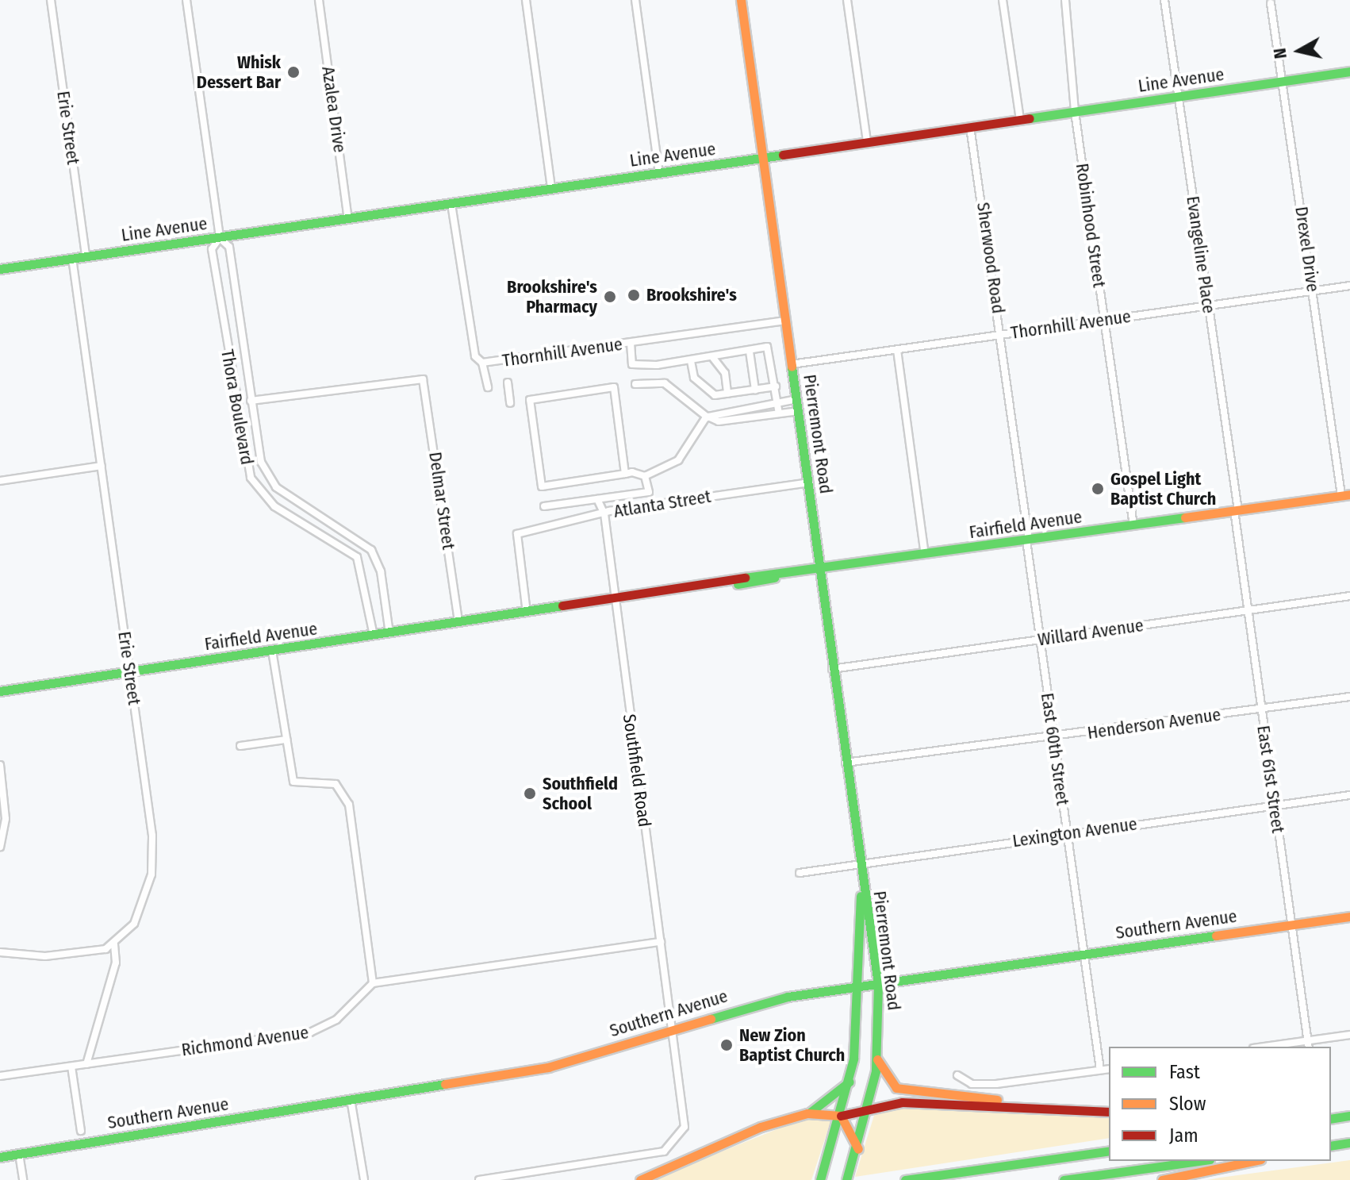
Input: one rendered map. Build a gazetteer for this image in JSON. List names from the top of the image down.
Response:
{
  "streets": {
    "main road": [
      "Line Avenue",
      "Pierremont Road",
      "Fairfield Avenue",
      "Southern Avenue"
    ],
    "street": [
      "Azalea Drive",
      "Erie Street",
      "Robinhood Street",
      "Drexel Drive",
      "Evangeline Place",
      "Sherwood Road",
      "Thornhill Avenue",
      "Thora Boulevard",
      "Delmar Street",
      "Atlanta Street",
      "Willard Avenue",
      "Henderson Avenue",
      "East 60th Street",
      "Southfield Road",
      "East 61st Street",
      "Lexington Avenue",
      "Richmond Avenue"
    ]
  },
  "crossings": [
    ["Line Avenue", "Azalea Drive"],
    ["Line Avenue", "Erie Street"],
    ["Line Avenue", "Robinhood Street"],
    ["Line Avenue", "Drexel Drive"],
    ["Line Avenue", "Evangeline Place"],
    ["Line Avenue", "Sherwood Road"],
    ["Line Avenue", "Thora Boulevard"],
    ["Line Avenue", "Pierremont Road"],
    ["Erie Street", "Fairfield Avenue"],
    ["Robinhood Street", "Thornhill Avenue"],
    ["Robinhood Street", "Fairfield Avenue"],
    ["Drexel Drive", "Thornhill Avenue"],
    ["Drexel Drive", "Fairfield Avenue"],
    ["Evangeline Place", "Thornhill Avenue"],
    ["Evangeline Place", "Fairfield Avenue"],
    ["Evangeline Place", "East 61st Street"],
    ["Sherwood Road", "Thornhill Avenue"],
    ["Sherwood Road", "Fairfield Avenue"],
    ["Sherwood Road", "East 60th Street"],
    ["Thornhill Avenue", "Pierremont Road"],
    ["Thora Boulevard", "Delmar Street"],
    ["Thora Boulevard", "Fairfield Avenue"],
    ["Pierremont Road", "Atlanta Street"],
    ["Pierremont Road", "Fairfield Avenue"],
    ["Pierremont Road", "Willard Avenue"],
    ["Pierremont Road", "Henderson Avenue"],
    ["Pierremont Road", "Lexington Avenue"],
    ["Pierremont Road", "Southern Avenue"],
    ["Delmar Street", "Fairfield Avenue"],
    ["Atlanta Street", "Fairfield Avenue"],
    ["Atlanta Street", "Southfield Road"],
    ["Fairfield Avenue", "East 60th Street"],
    ["Fairfield Avenue", "Southfield Road"],
    ["Fairfield Avenue", "East 61st Street"],
    ["Willard Avenue", "East 60th Street"],
    ["Willard Avenue", "East 61st Street"],
    ["Henderson Avenue", "East 60th Street"],
    ["Henderson Avenue", "East 61st Street"],
    ["East 60th Street", "Lexington Avenue"],
    ["East 60th Street", "Southern Avenue"],
    ["Southfield Road", "Southern Avenue"],
    ["East 61st Street", "Lexington Avenue"],
    ["East 61st Street", "Southern Avenue"]
  ],
  "places": [
    "Whisk Dessert Bar",
    "Brookshire's",
    "Brookshire's Pharmacy",
    "Gospel Light Baptist Church",
    "Southfield School",
    "New Zion Baptist Church"
  ],
  "legend": ["Fast", "Slow", "Jam"],
  "north": "left"
}
